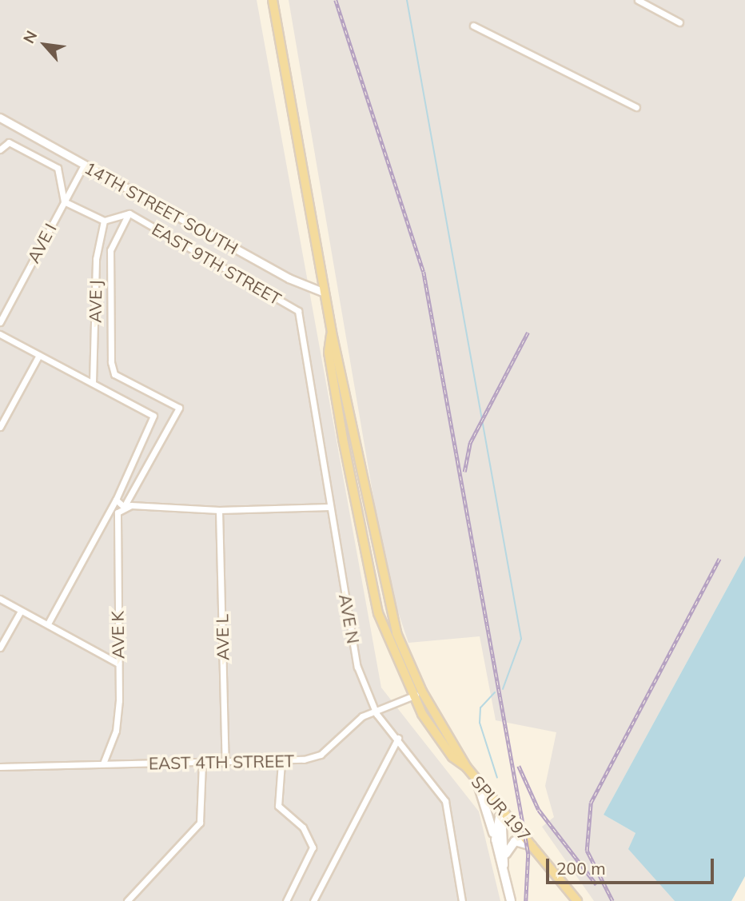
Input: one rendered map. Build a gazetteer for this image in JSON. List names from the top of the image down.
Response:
{
  "streets": {
    "main road": ["SPUR 197"],
    "street": [
      "14TH STREET SOUTH",
      "AVE I",
      "EAST 9TH STREET",
      "AVE J",
      "AVE N",
      "AVE K",
      "AVE L",
      "EAST 4TH STREET"
    ]
  },
  "crossings": [
    ["14TH STREET SOUTH", "AVE I"],
    ["EAST 9TH STREET", "AVE N"],
    ["EAST 9TH STREET", "AVE K"],
    ["AVE N", "EAST 4TH STREET"],
    ["AVE K", "EAST 4TH STREET"],
    ["AVE L", "EAST 4TH STREET"]
  ],
  "scale_bar": "200 m",
  "north": "top left"
}
